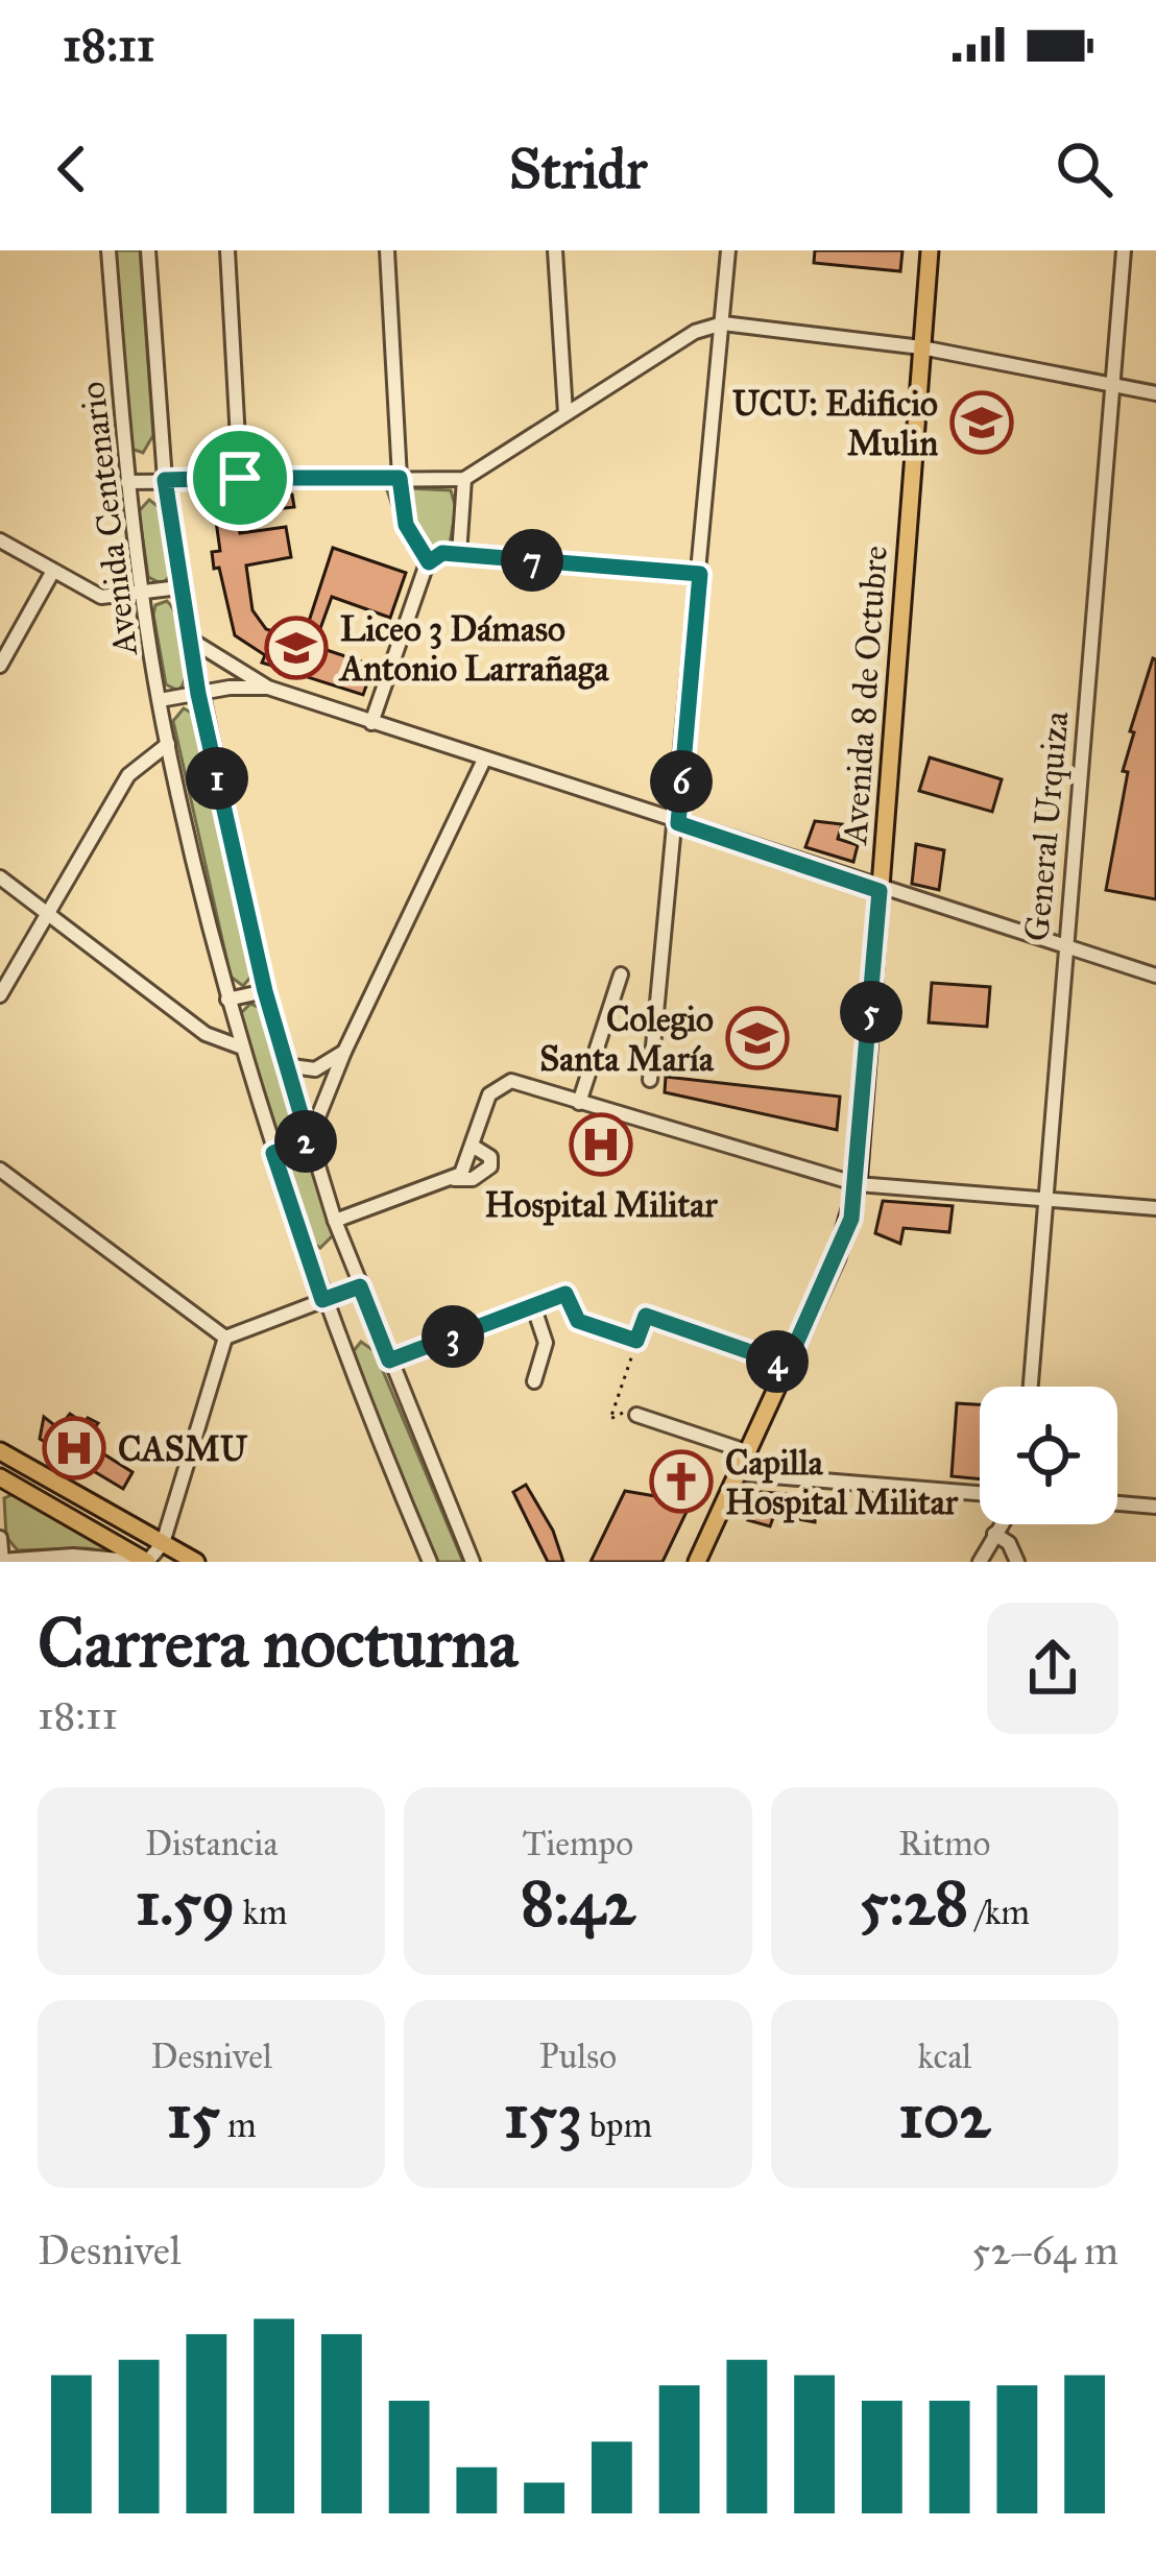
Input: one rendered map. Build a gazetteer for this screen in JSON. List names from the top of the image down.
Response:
{
  "streets": {
    "main road": ["Avenida 8 de Octubre"],
    "street": ["Avenida Centenario", "General Urquiza"]
  },
  "places": {
    "school or university": ["UCU: Edificio Mulin", "Liceo 3 Dámaso Antonio Larrañaga", "Colegio Santa María"],
    "hospital": ["Hospital Militar", "CASMU"],
    "church": ["Capilla Hospital Militar"]
  },
  "page": {
    "status": "18:11",
    "header": "Stridr",
    "pins": [
      "7",
      "1",
      "6",
      "5",
      "2",
      "3",
      "4"
    ],
    "heading": ["Carrera nocturna", "18:11"],
    "stats": [
      ["Distancia", "1.59 km"],
      ["Tiempo", "8:42"],
      ["Ritmo", "5:28 /km"],
      ["Desnivel", "15 m"],
      ["Pulso", "153 bpm"],
      ["kcal", "102"]
    ],
    "chart": ["Desnivel", "52–64 m"]
  }
}
